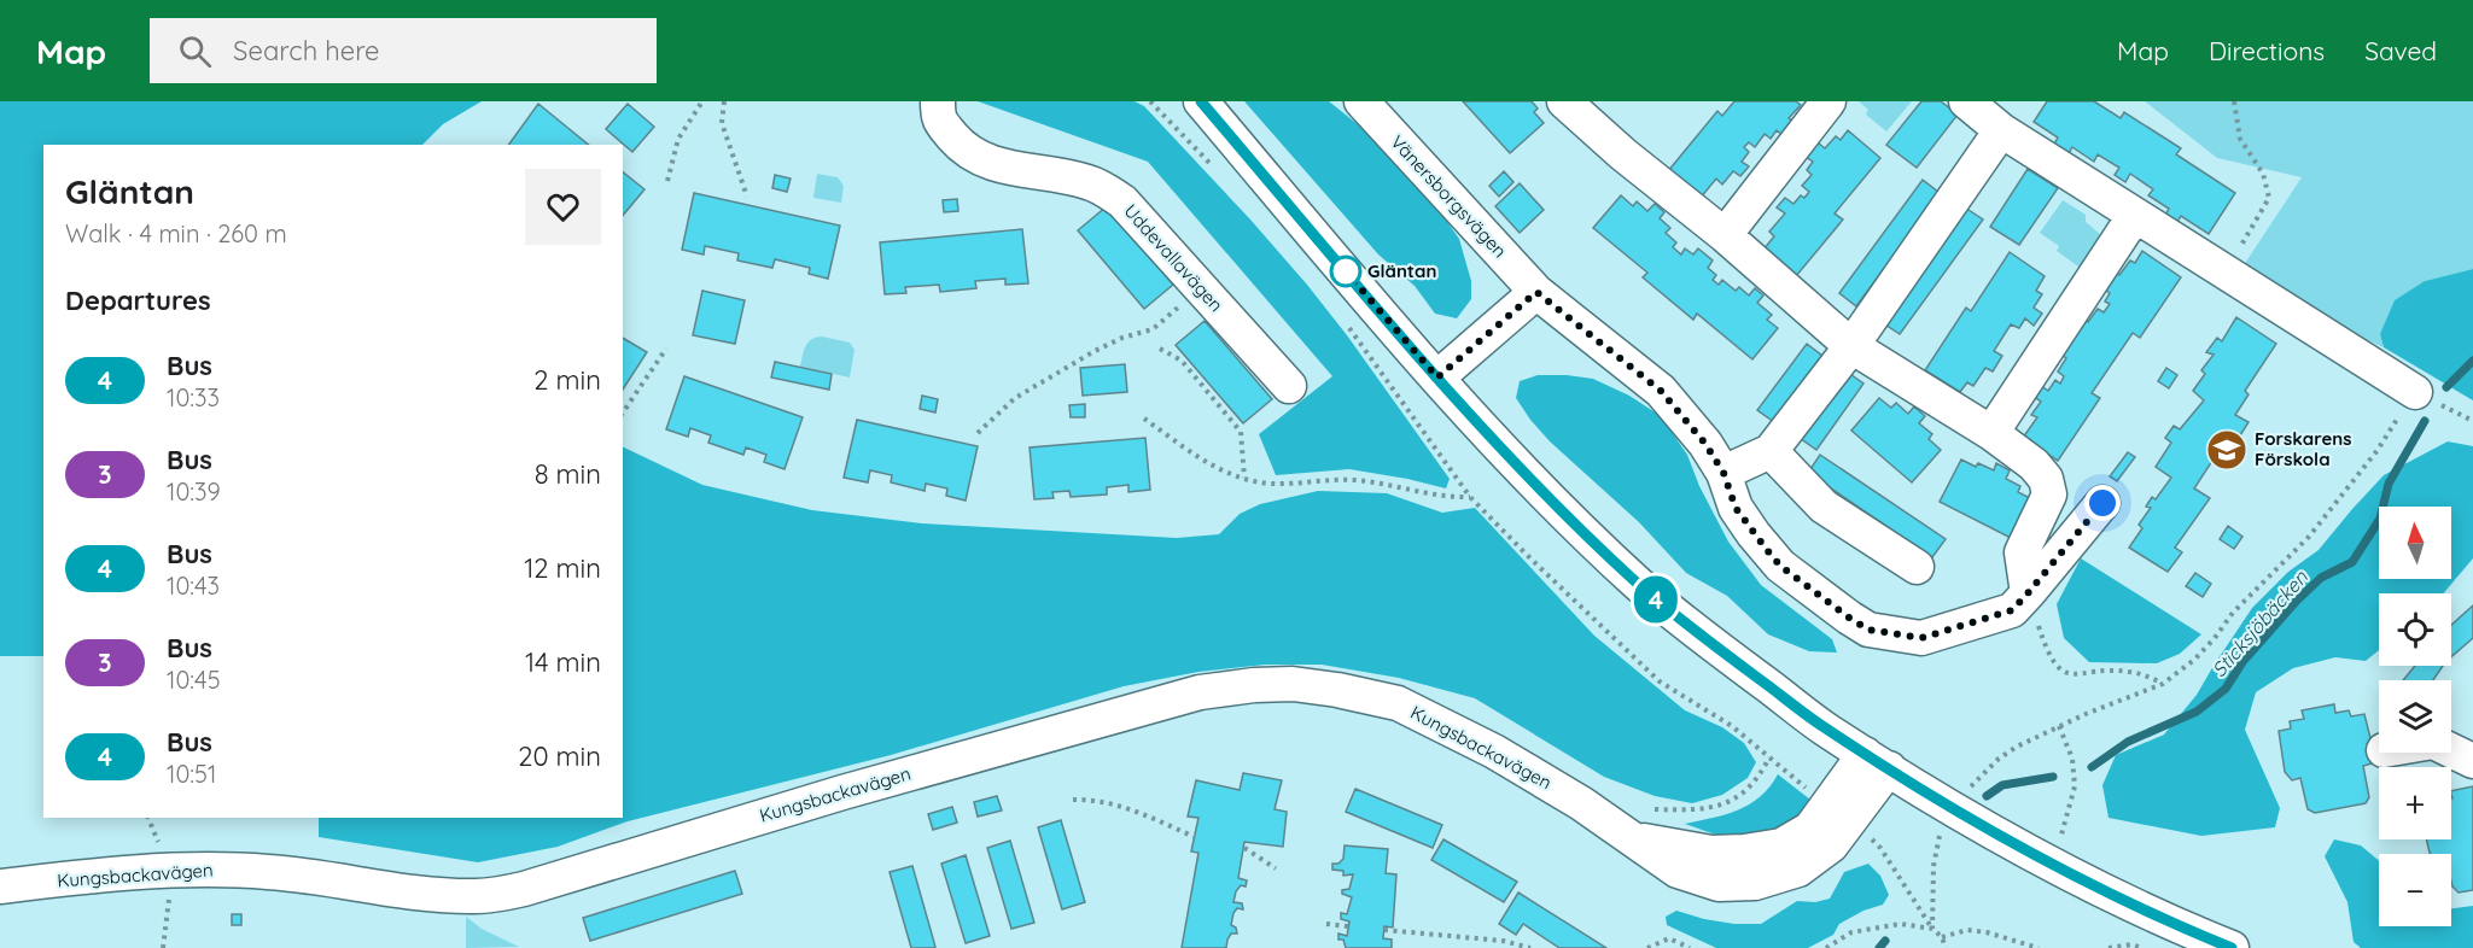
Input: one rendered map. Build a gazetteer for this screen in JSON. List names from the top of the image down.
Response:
{
  "streets": {
    "street": ["Vänersborgsvägen", "Uddevallavägen", "Kungsbackavägen"]
  },
  "water": ["Sticksjöbäcken"],
  "places": {
    "other": ["Gläntan"],
    "school or university": ["Forskarens Förskola"]
  },
  "lines": ["bus line 4"],
  "north": "top",
  "page": {
    "header": "Map",
    "search": "Search here",
    "nav": ["Map", "Directions", "Saved"],
    "on_map": "4",
    "heading": [
      ["Gläntan", "Walk · 4 min · 260 m"],
      "Departures"
    ],
    "list": [
      {
        "mark": "4",
        "name": "Bus",
        "note": "10:33",
        "value": "2 min"
      },
      {
        "mark": "3",
        "name": "Bus",
        "note": "10:39",
        "value": "8 min"
      },
      {
        "mark": "4",
        "name": "Bus",
        "note": "10:43",
        "value": "12 min"
      },
      {
        "mark": "3",
        "name": "Bus",
        "note": "10:45",
        "value": "14 min"
      },
      {
        "mark": "4",
        "name": "Bus",
        "note": "10:51",
        "value": "20 min"
      }
    ],
    "map_buttons": ["+", "−"]
  }
}
